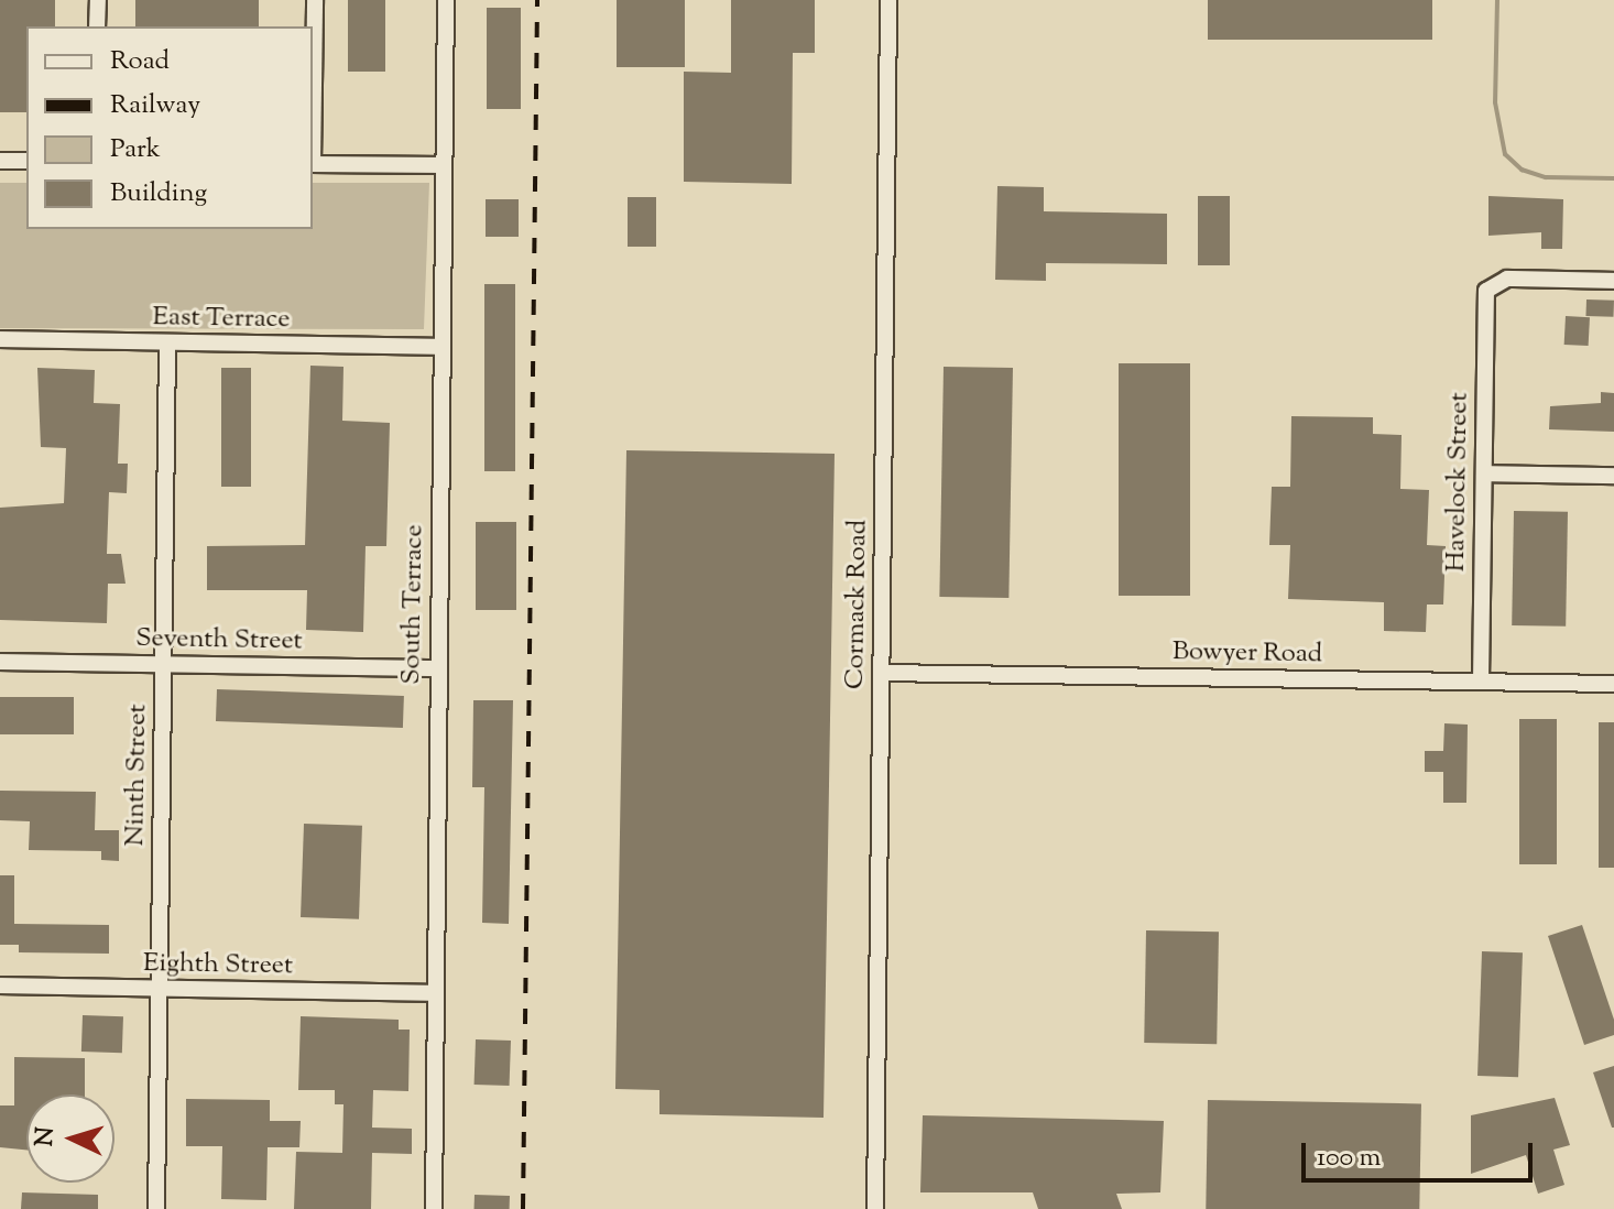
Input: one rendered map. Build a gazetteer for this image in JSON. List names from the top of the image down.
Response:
{
  "streets": {
    "street": [
      "East Terrace",
      "Havelock Street",
      "South Terrace",
      "Cormack Road",
      "Seventh Street",
      "Bowyer Road",
      "Ninth Street",
      "Eighth Street"
    ]
  },
  "crossings": [
    ["East Terrace", "South Terrace"],
    ["East Terrace", "Ninth Street"],
    ["Havelock Street", "Bowyer Road"],
    ["South Terrace", "Seventh Street"],
    ["South Terrace", "Eighth Street"],
    ["Cormack Road", "Bowyer Road"],
    ["Seventh Street", "Ninth Street"],
    ["Ninth Street", "Eighth Street"]
  ],
  "legend": [
    "Road",
    "Railway",
    "Park",
    "Building"
  ],
  "scale_bar": "100 m",
  "north": "left"
}
